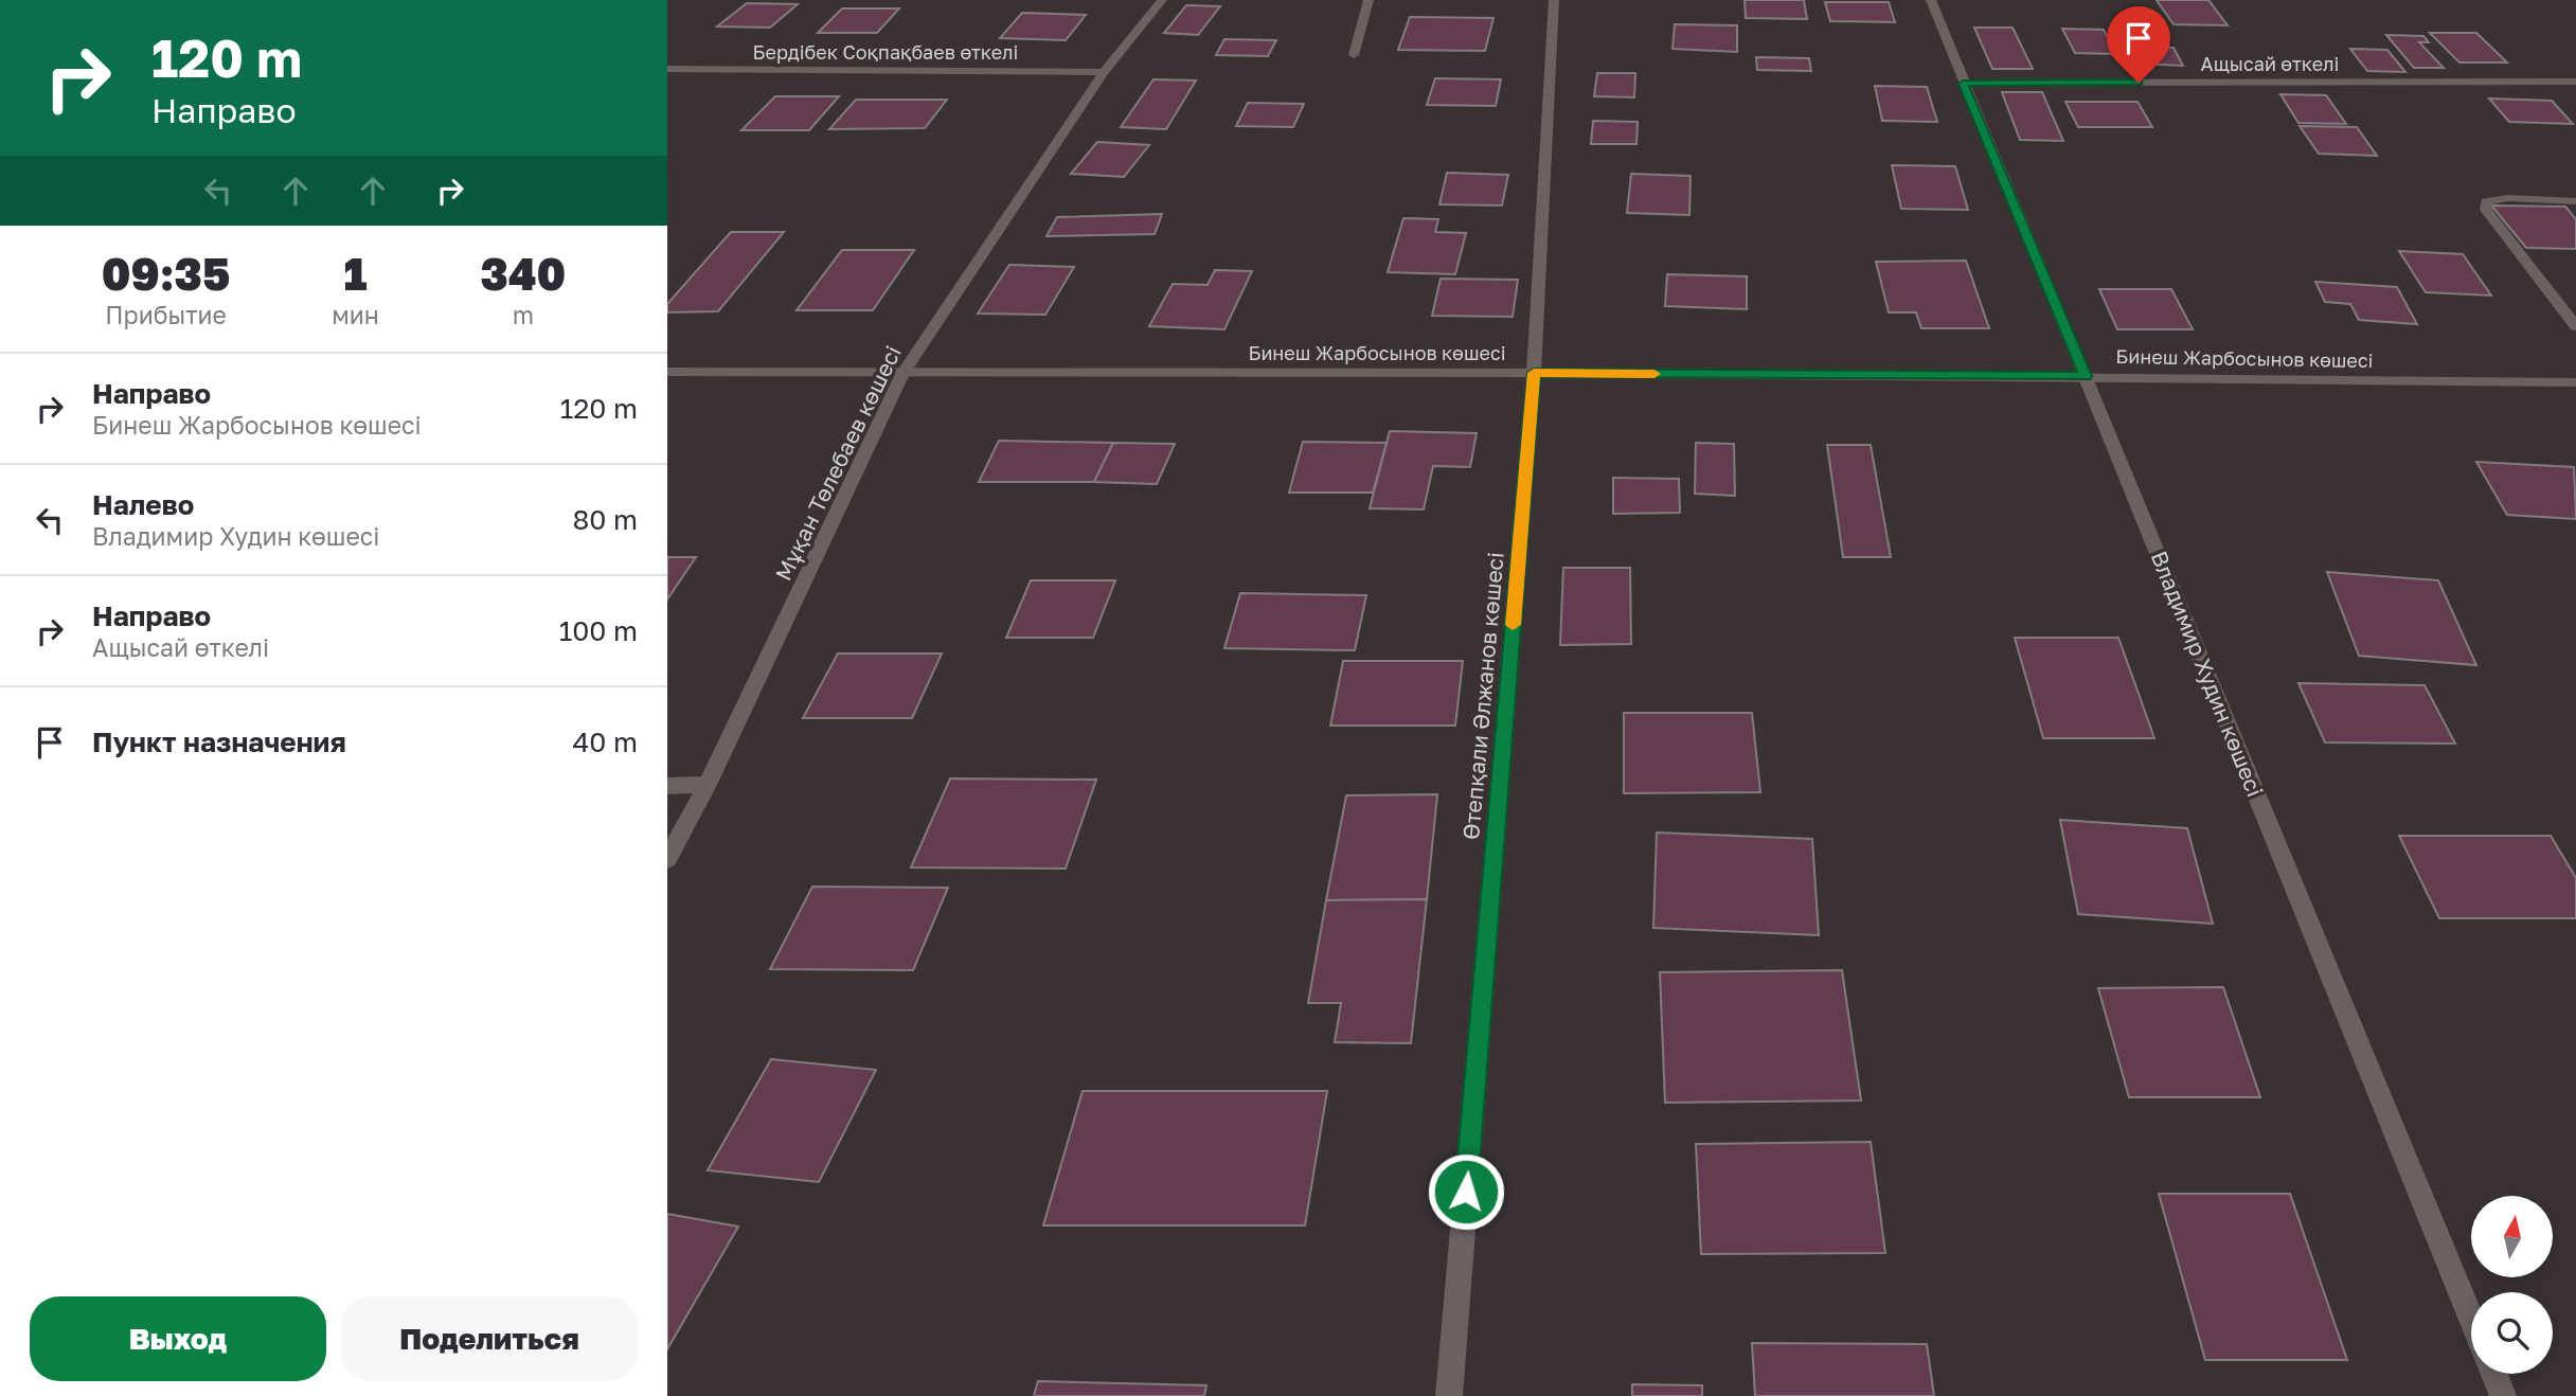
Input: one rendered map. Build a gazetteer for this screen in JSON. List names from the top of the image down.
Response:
{
  "streets": {
    "street": [
      "Бердібек Соқпақбаев өткелі",
      "Ащысай өткелі",
      "Бинеш Жарбосынов көшесі",
      "Мұқан Төлебаев көшесі",
      "Владимир Худин көшесі",
      "Өтепқали Әлжанов көшесі"
    ]
  },
  "crossings": [
    ["Бердібек Соқпақбаев өткелі", "Мұқан Төлебаев көшесі"],
    ["Ащысай өткелі", "Владимир Худин көшесі"],
    ["Бинеш Жарбосынов көшесі", "Мұқан Төлебаев көшесі"],
    ["Бинеш Жарбосынов көшесі", "Владимир Худин көшесі"],
    ["Бинеш Жарбосынов көшесі", "Өтепқали Әлжанов көшесі"]
  ],
  "north": "top",
  "page": {
    "turn": ["120 m", "Направо"],
    "eta": [
      "09:35",
      "Прибытие",
      "1",
      "мин",
      "340",
      "m"
    ],
    "list": [
      {
        "name": "Направо",
        "note": "Бинеш Жарбосынов көшесі",
        "value": "120 m"
      },
      {
        "name": "Налево",
        "note": "Владимир Худин көшесі",
        "value": "80 m"
      },
      {
        "name": "Направо",
        "note": "Ащысай өткелі",
        "value": "100 m"
      },
      {
        "name": "Пункт назначения",
        "value": "40 m"
      }
    ],
    "buttons": ["Выход", "Поделиться"]
  }
}
